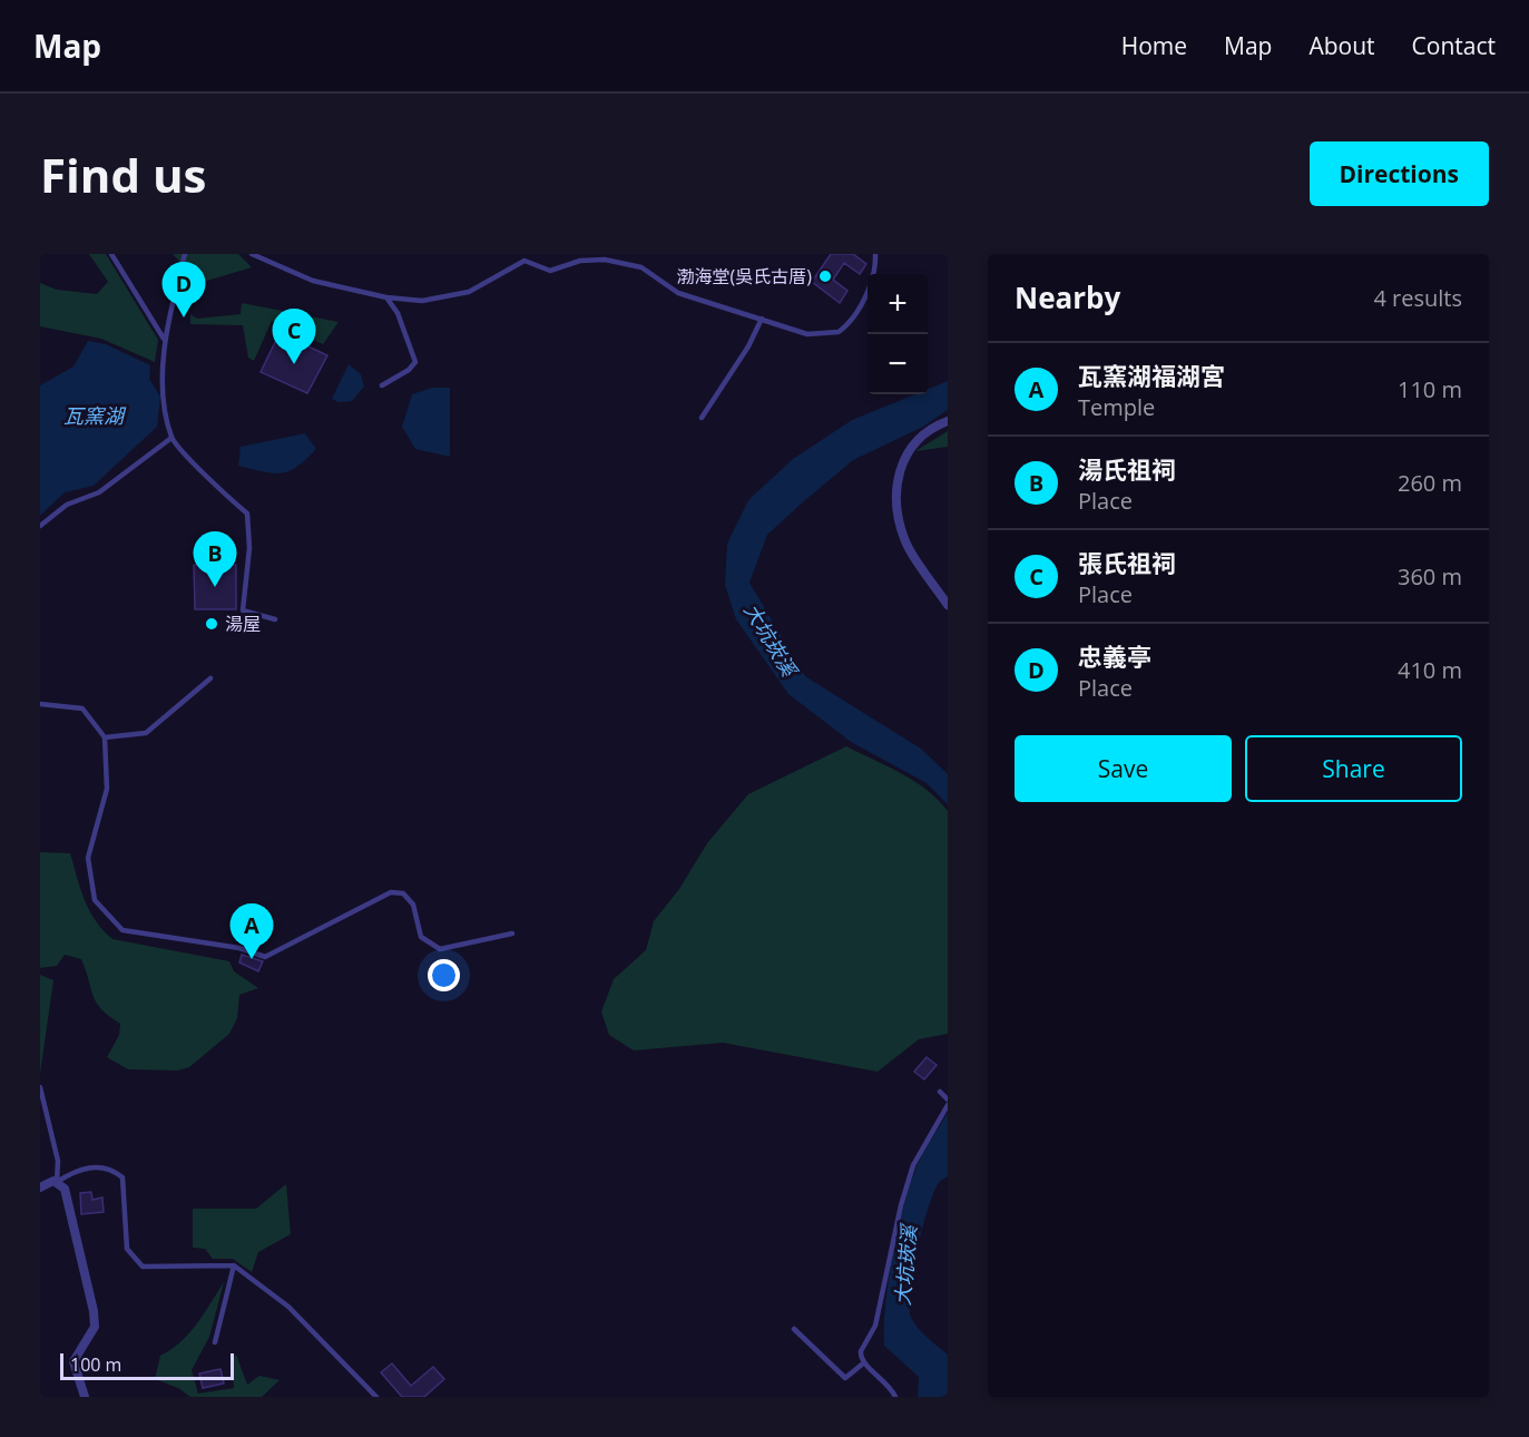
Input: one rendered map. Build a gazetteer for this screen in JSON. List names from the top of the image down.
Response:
{
  "water": ["瓦窯湖", "大坑崁溪"],
  "places": ["渤海堂(吳氏古厝)", "湯屋"],
  "scale_bar": "100 m",
  "page": {
    "header": "Map",
    "nav": [
      "Home",
      "Map",
      "About",
      "Contact"
    ],
    "buttons": [
      "Directions",
      ["Save", "Share"]
    ],
    "title": "Find us",
    "heading": ["Nearby", "4 results"],
    "pins": [
      "D",
      "C",
      "B",
      "A"
    ],
    "map_buttons": ["+", "−"],
    "list": [
      {
        "mark": "A",
        "name": "瓦窯湖福湖宮",
        "note": "Temple",
        "value": "110 m"
      },
      {
        "mark": "B",
        "name": "湯氏祖祠",
        "note": "Place",
        "value": "260 m"
      },
      {
        "mark": "C",
        "name": "張氏祖祠",
        "note": "Place",
        "value": "360 m"
      },
      {
        "mark": "D",
        "name": "忠義亭",
        "note": "Place",
        "value": "410 m"
      }
    ],
    "scale": "100 m"
  }
}
